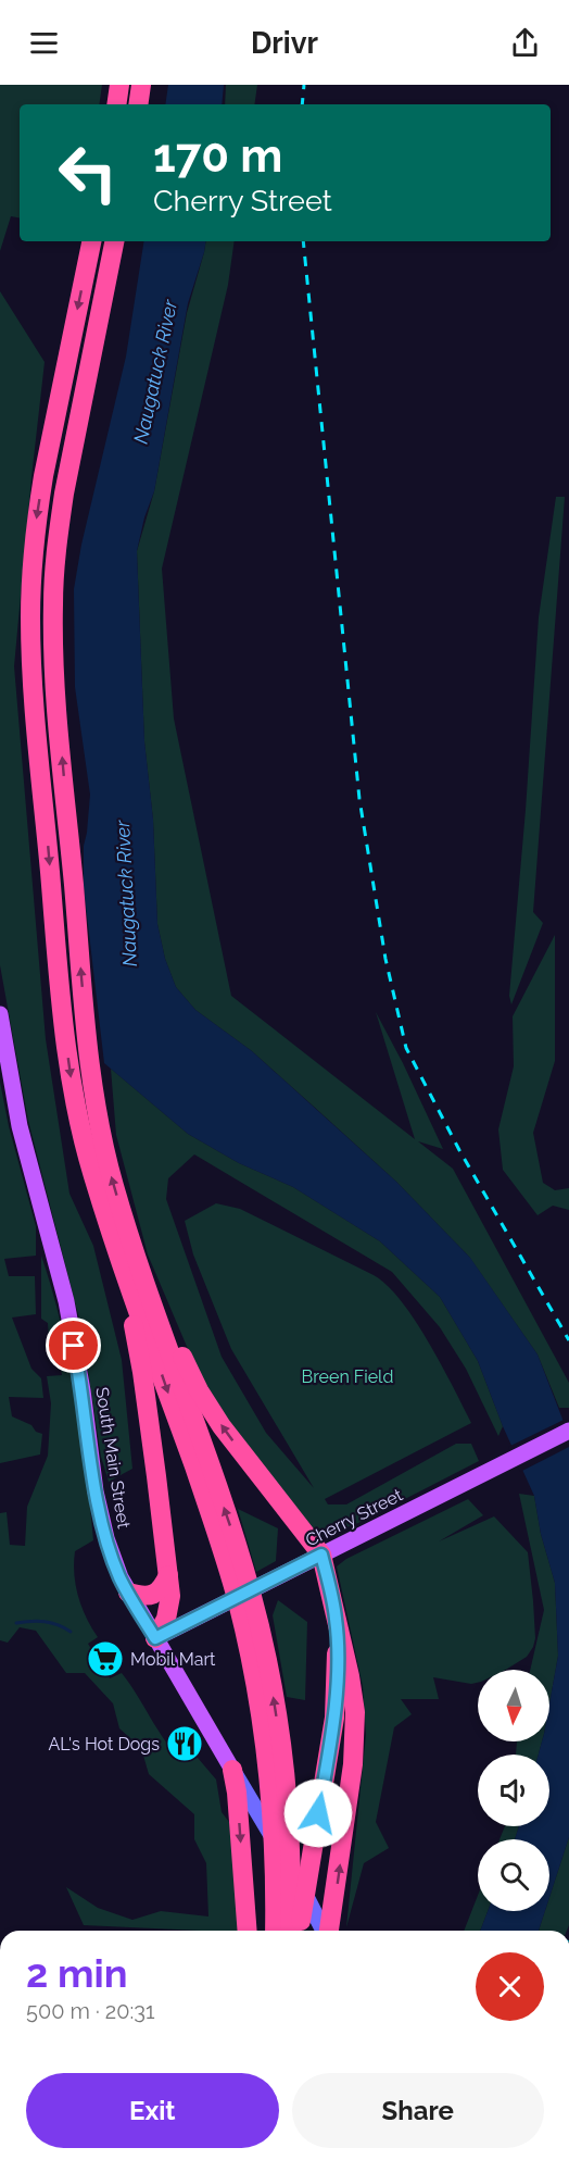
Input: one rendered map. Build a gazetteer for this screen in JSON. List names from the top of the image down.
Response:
{
  "streets": {
    "main road": ["South Main Street", "Cherry Street"]
  },
  "crossings": [
    ["South Main Street", "Cherry Street"]
  ],
  "water": ["Naugatuck River"],
  "parks": ["Breen Field"],
  "places": {
    "supermarket": ["Mobil Mart"],
    "restaurant": ["AL's Hot Dogs"]
  },
  "north": "bottom",
  "page": {
    "header": "Drivr",
    "turn": ["170 m", "Cherry Street"],
    "heading": ["2 min", "500 m · 20:31"],
    "buttons": ["Exit", "Share"]
  }
}
